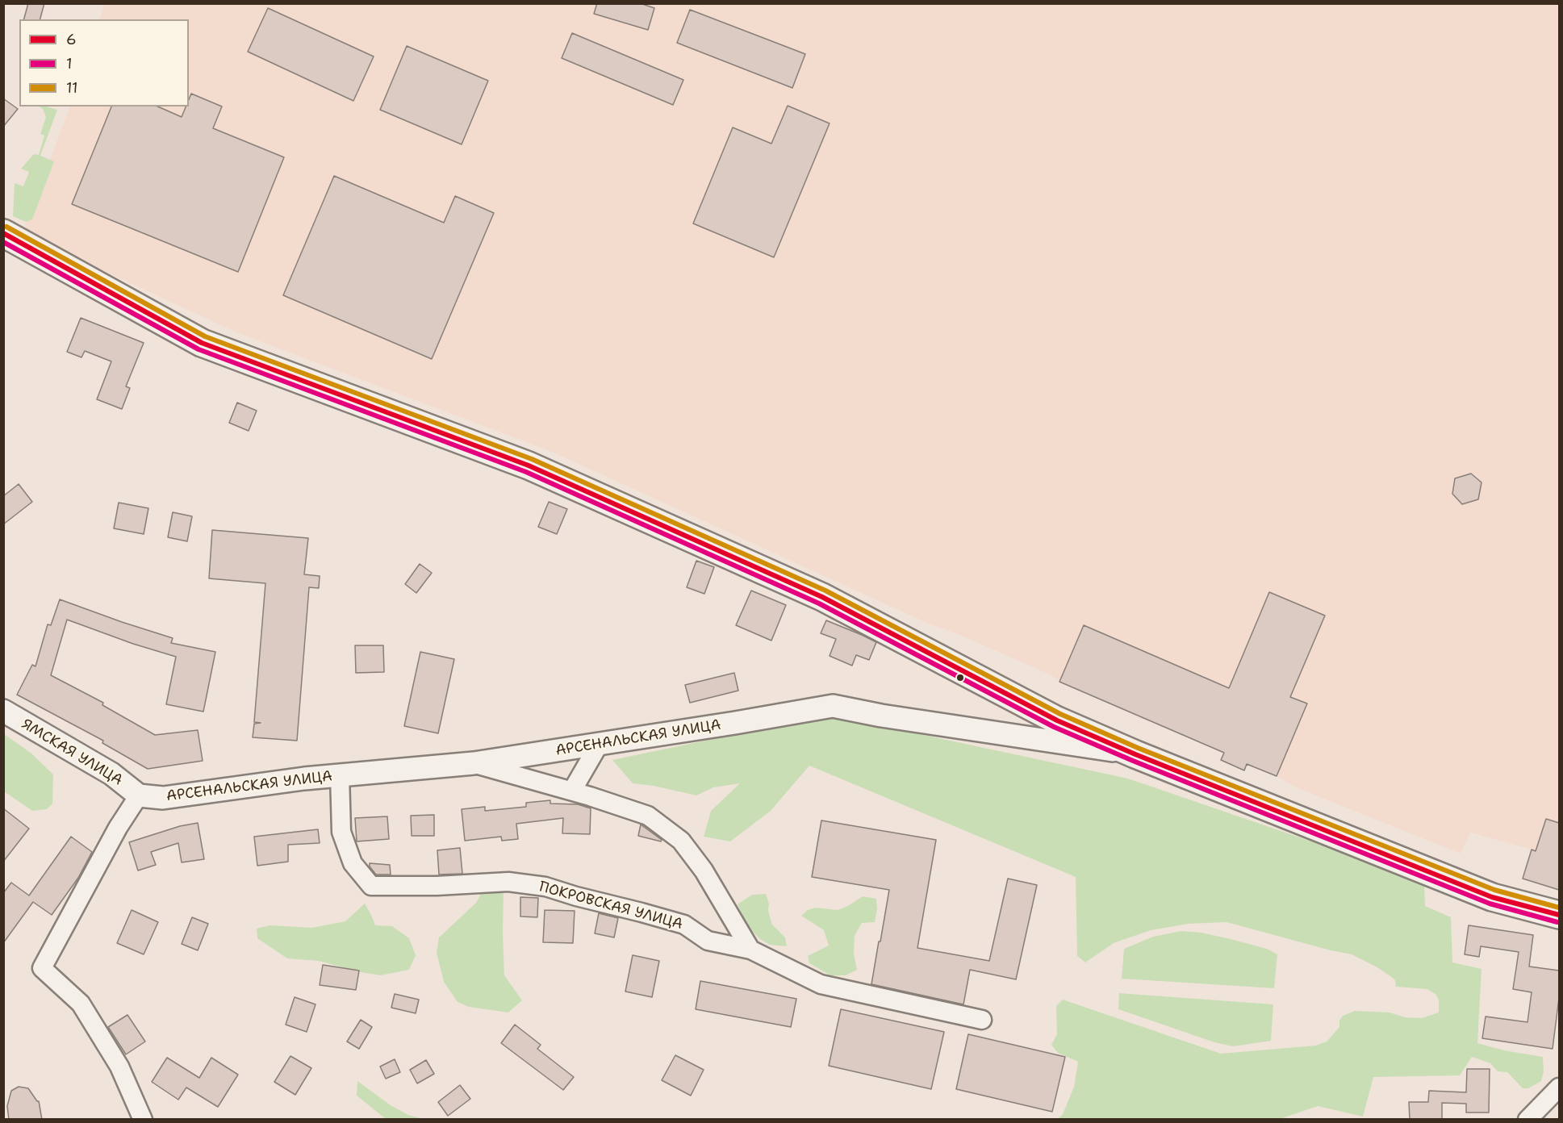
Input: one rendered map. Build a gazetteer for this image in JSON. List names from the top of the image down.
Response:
{
  "streets": {
    "street": ["АРСЕНАЛЬСКАЯ УЛИЦА", "ЯМСКАЯ УЛИЦА", "ПОКРОВСКАЯ УЛИЦА"]
  },
  "crossings": [
    ["АРСЕНАЛЬСКАЯ УЛИЦА", "ЯМСКАЯ УЛИЦА"],
    ["АРСЕНАЛЬСКАЯ УЛИЦА", "ПОКРОВСКАЯ УЛИЦА"]
  ],
  "lines": ["transit line 11", "transit line 6", "transit line 1"],
  "legend": ["6", "1", "11"]
}
